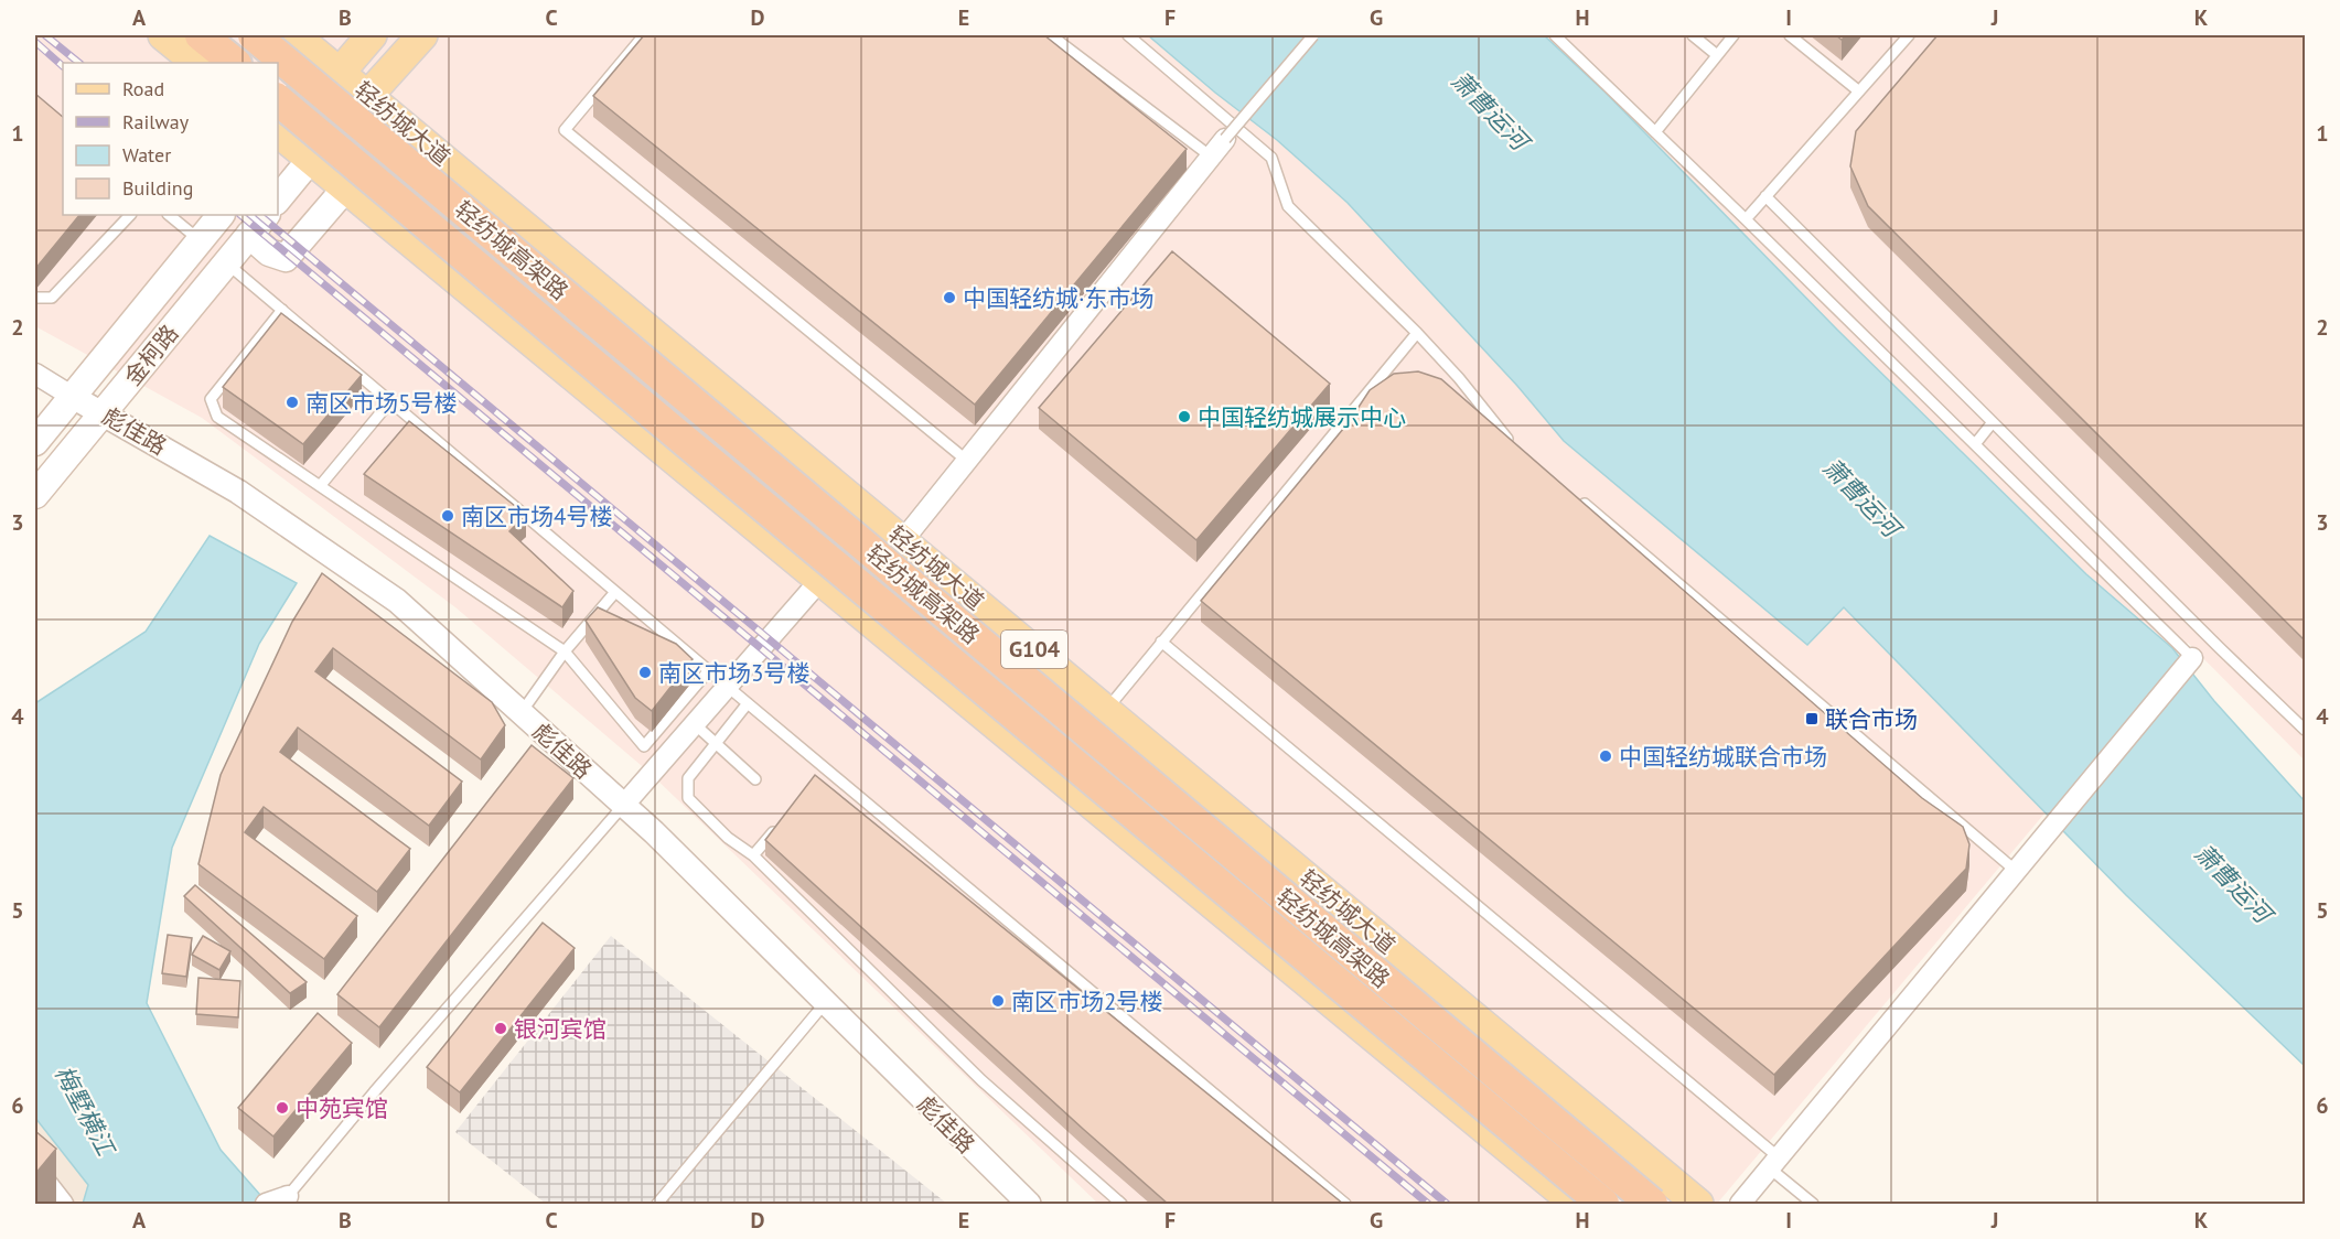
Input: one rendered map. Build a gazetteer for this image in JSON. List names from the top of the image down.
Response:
{
  "streets": {
    "highway": ["轻纺城高架路"],
    "main road": ["轻纺城大道", "金柯路", "G104"],
    "street": ["彪佳路"]
  },
  "crossings": [
    ["金柯路", "彪佳路"]
  ],
  "water": ["萧曹运河", "梅墅横江"],
  "places": {
    "other": [
      "中国轻纺城·东市场",
      "南区市场5号楼",
      "中国轻纺城展示中心",
      "南区市场4号楼",
      "南区市场3号楼",
      "中国轻纺城联合市场",
      "南区市场2号楼",
      "银河宾馆",
      "中苑宾馆"
    ],
    "transit": ["联合市场"]
  },
  "legend": [
    "Road",
    "Railway",
    "Water",
    "Building"
  ],
  "grid": {
    "columns": [
      "A",
      "B",
      "C",
      "D",
      "E",
      "F",
      "G",
      "H",
      "I",
      "J",
      "K"
    ],
    "rows": [
      "1",
      "2",
      "3",
      "4",
      "5",
      "6"
    ]
  }
}
